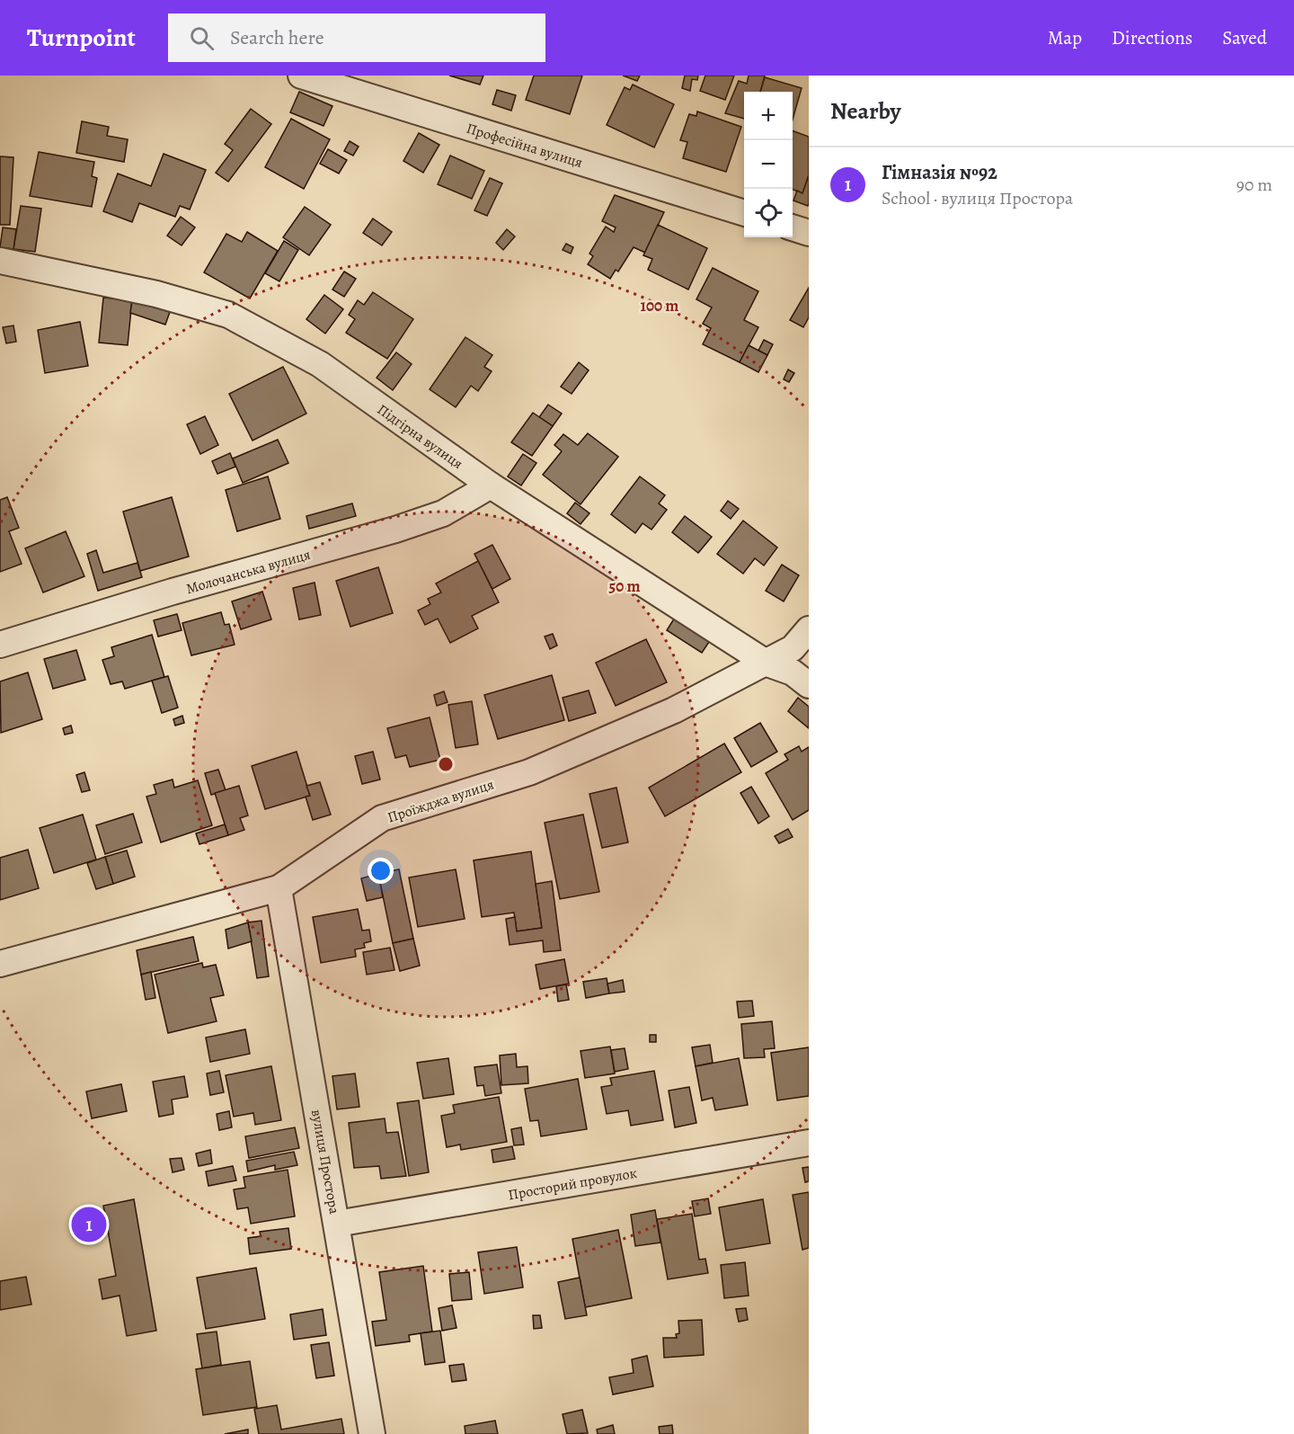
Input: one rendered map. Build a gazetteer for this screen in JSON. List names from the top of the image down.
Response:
{
  "streets": {
    "street": [
      "Професійна вулиця",
      "Підгірна вулиця",
      "Молочанська вулиця",
      "Проїжджа вулиця",
      "вулиця Простора",
      "Просторий провулок"
    ]
  },
  "crossings": [
    ["Підгірна вулиця", "Молочанська вулиця"],
    ["Підгірна вулиця", "Проїжджа вулиця"],
    ["Проїжджа вулиця", "вулиця Простора"],
    ["вулиця Простора", "Просторий провулок"]
  ],
  "page": {
    "header": "Turnpoint",
    "search": "Search here",
    "nav": ["Map", "Directions", "Saved"],
    "heading": "Nearby",
    "map_buttons": ["+", "−"],
    "list": [
      {
        "mark": "1",
        "name": "Гімназія №92",
        "note": "School · вулиця Простора",
        "value": "90 m"
      }
    ],
    "pins": "1"
  },
  "rings": ["100 m", "50 m"]
}
